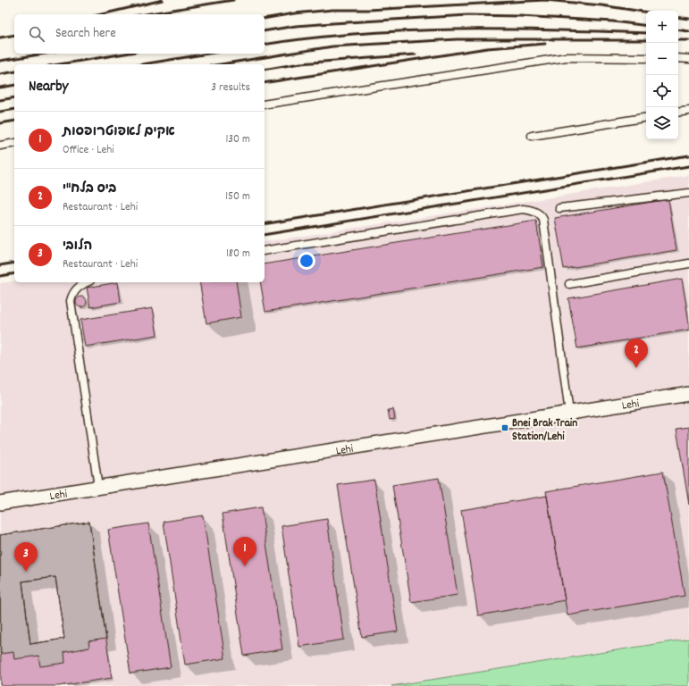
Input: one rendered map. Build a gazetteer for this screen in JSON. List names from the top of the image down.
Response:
{
  "streets": {
    "street": ["Lehi"]
  },
  "places": {
    "transit": ["Bnei Brak Train Station/Lehi"]
  },
  "page": {
    "map_buttons": ["+", "−"],
    "search": "Search here",
    "heading": ["Nearby", "3 results"],
    "list": [
      {
        "mark": "1",
        "name": "אקים לאפוטרופסות",
        "note": "Office · Lehi",
        "value": "130 m"
      },
      {
        "mark": "2",
        "name": "ביס בלח\"י",
        "note": "Restaurant · Lehi",
        "value": "150 m"
      },
      {
        "mark": "3",
        "name": "הלובי",
        "note": "Restaurant · Lehi",
        "value": "180 m"
      }
    ],
    "pins": ["2", "1", "3"]
  }
}
